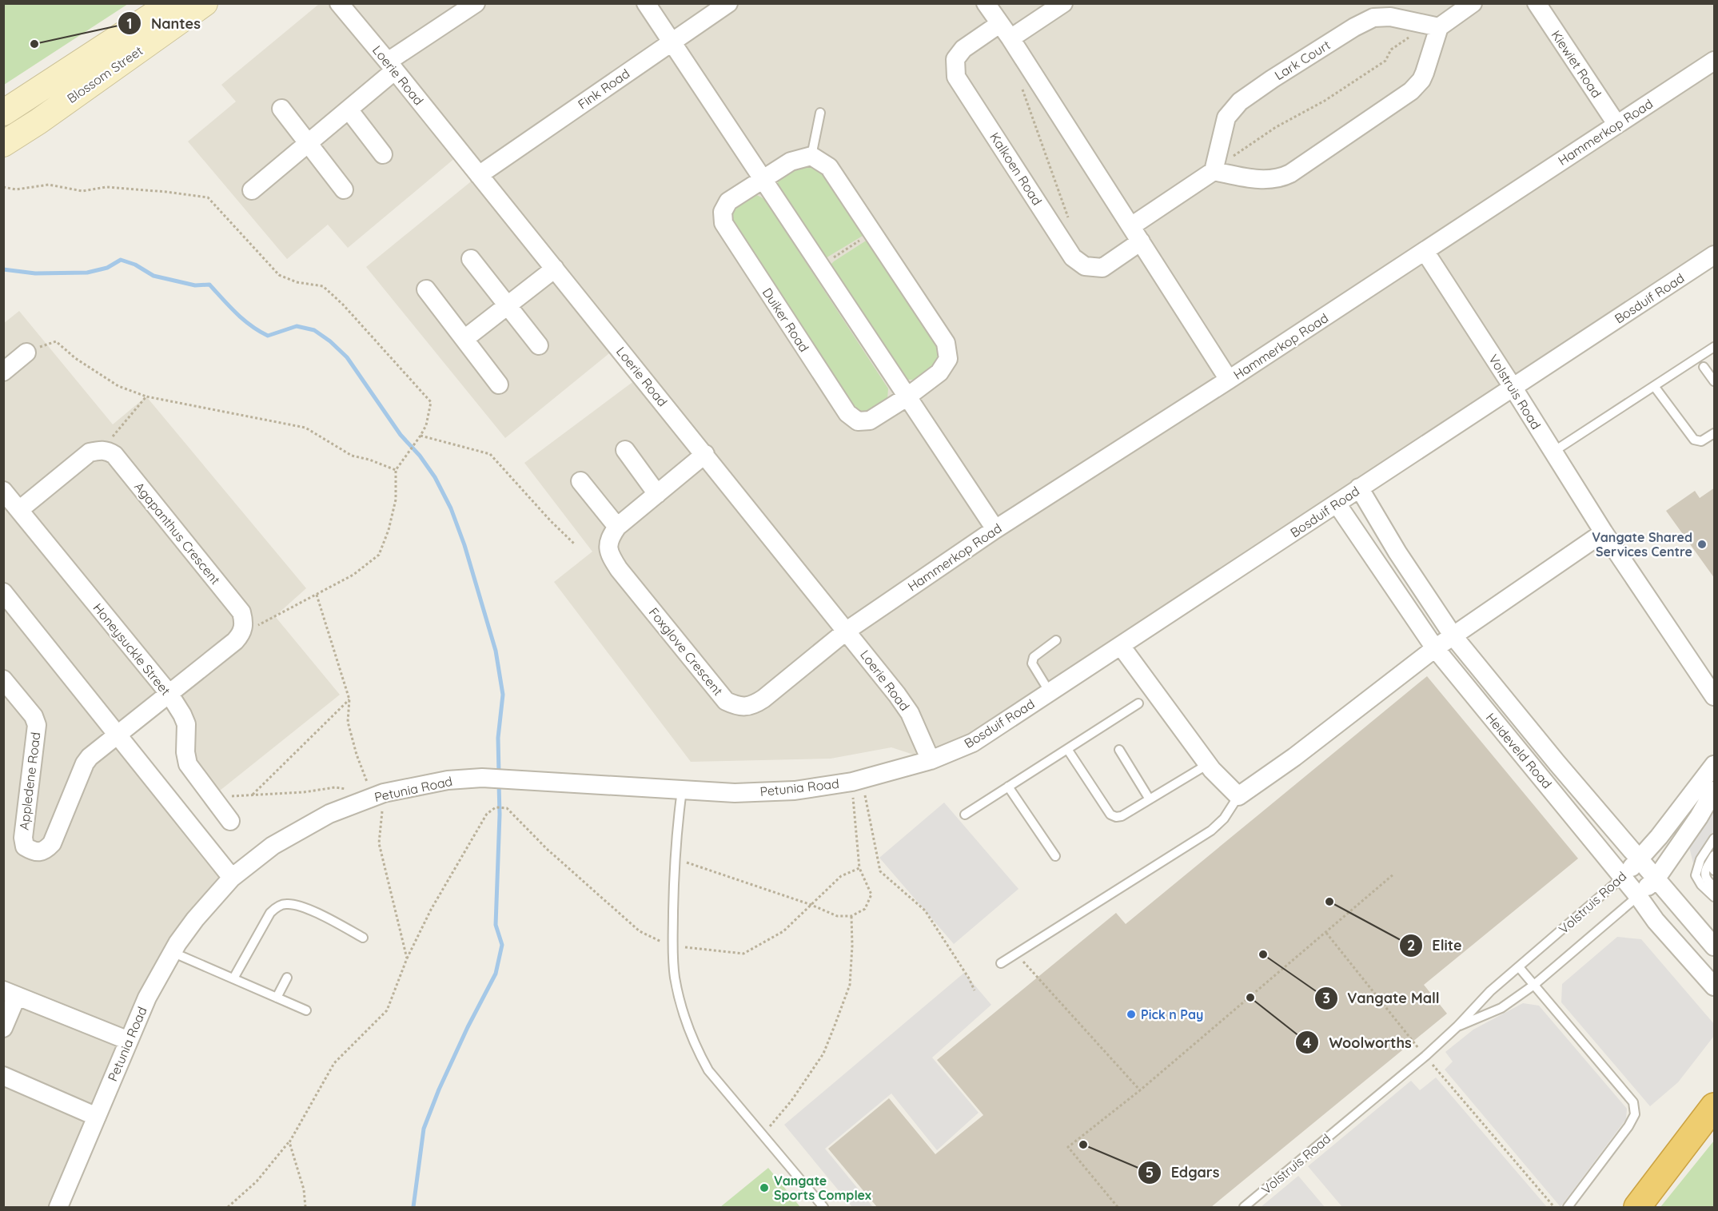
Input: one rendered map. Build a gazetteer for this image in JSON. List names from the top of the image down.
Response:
{
  "streets": {
    "street": [
      "Lark Court",
      "Kiewiet Road",
      "Blossom Street",
      "Loerie Road",
      "Fink Road",
      "Hammerkop Road",
      "Kalkoen Road",
      "Bosduif Road",
      "Duiker Road",
      "Volstruis Road",
      "Agapanthus Crescent",
      "Honeysuckle Street",
      "Foxglove Crescent",
      "Heideveld Road",
      "Appledene Road",
      "Petunia Road"
    ]
  },
  "crossings": [
    ["Kiewiet Road", "Hammerkop Road"],
    ["Loerie Road", "Fink Road"],
    ["Loerie Road", "Hammerkop Road"],
    ["Loerie Road", "Bosduif Road"],
    ["Loerie Road", "Foxglove Crescent"],
    ["Loerie Road", "Petunia Road"],
    ["Hammerkop Road", "Volstruis Road"],
    ["Hammerkop Road", "Foxglove Crescent"],
    ["Bosduif Road", "Volstruis Road"],
    ["Bosduif Road", "Heideveld Road"],
    ["Bosduif Road", "Petunia Road"],
    ["Volstruis Road", "Heideveld Road"]
  ],
  "places": [
    "Nantes",
    "Vangate Shared Services Centre",
    "Elite",
    "Vangate Mall",
    "Woolworths",
    "Pick n Pay",
    "Edgars",
    "Vangate Sports Complex"
  ]
}
